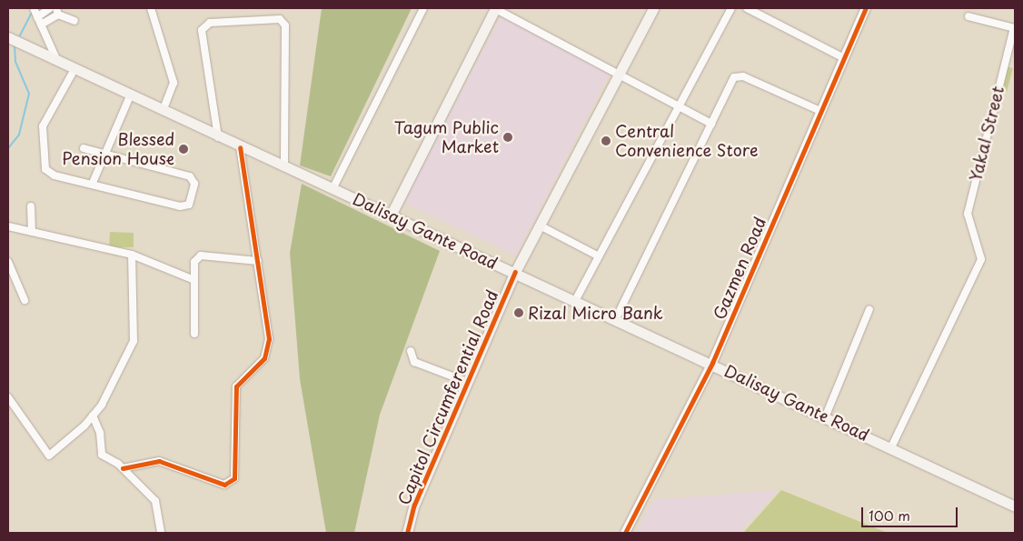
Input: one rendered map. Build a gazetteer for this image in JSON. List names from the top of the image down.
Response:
{
  "streets": {
    "main road": ["Dalisay Gante Road", "Capitol Circumferential Road"],
    "street": ["Yakal Street", "Gazmen Road"]
  },
  "crossings": [
    ["Yakal Street", "Dalisay Gante Road"],
    ["Dalisay Gante Road", "Gazmen Road"],
    ["Dalisay Gante Road", "Capitol Circumferential Road"]
  ],
  "places": [
    "Tagum Public Market",
    "Central Convenience Store",
    "Blessed Pension House",
    "Rizal Micro Bank"
  ],
  "scale_bar": "100 m"
}
